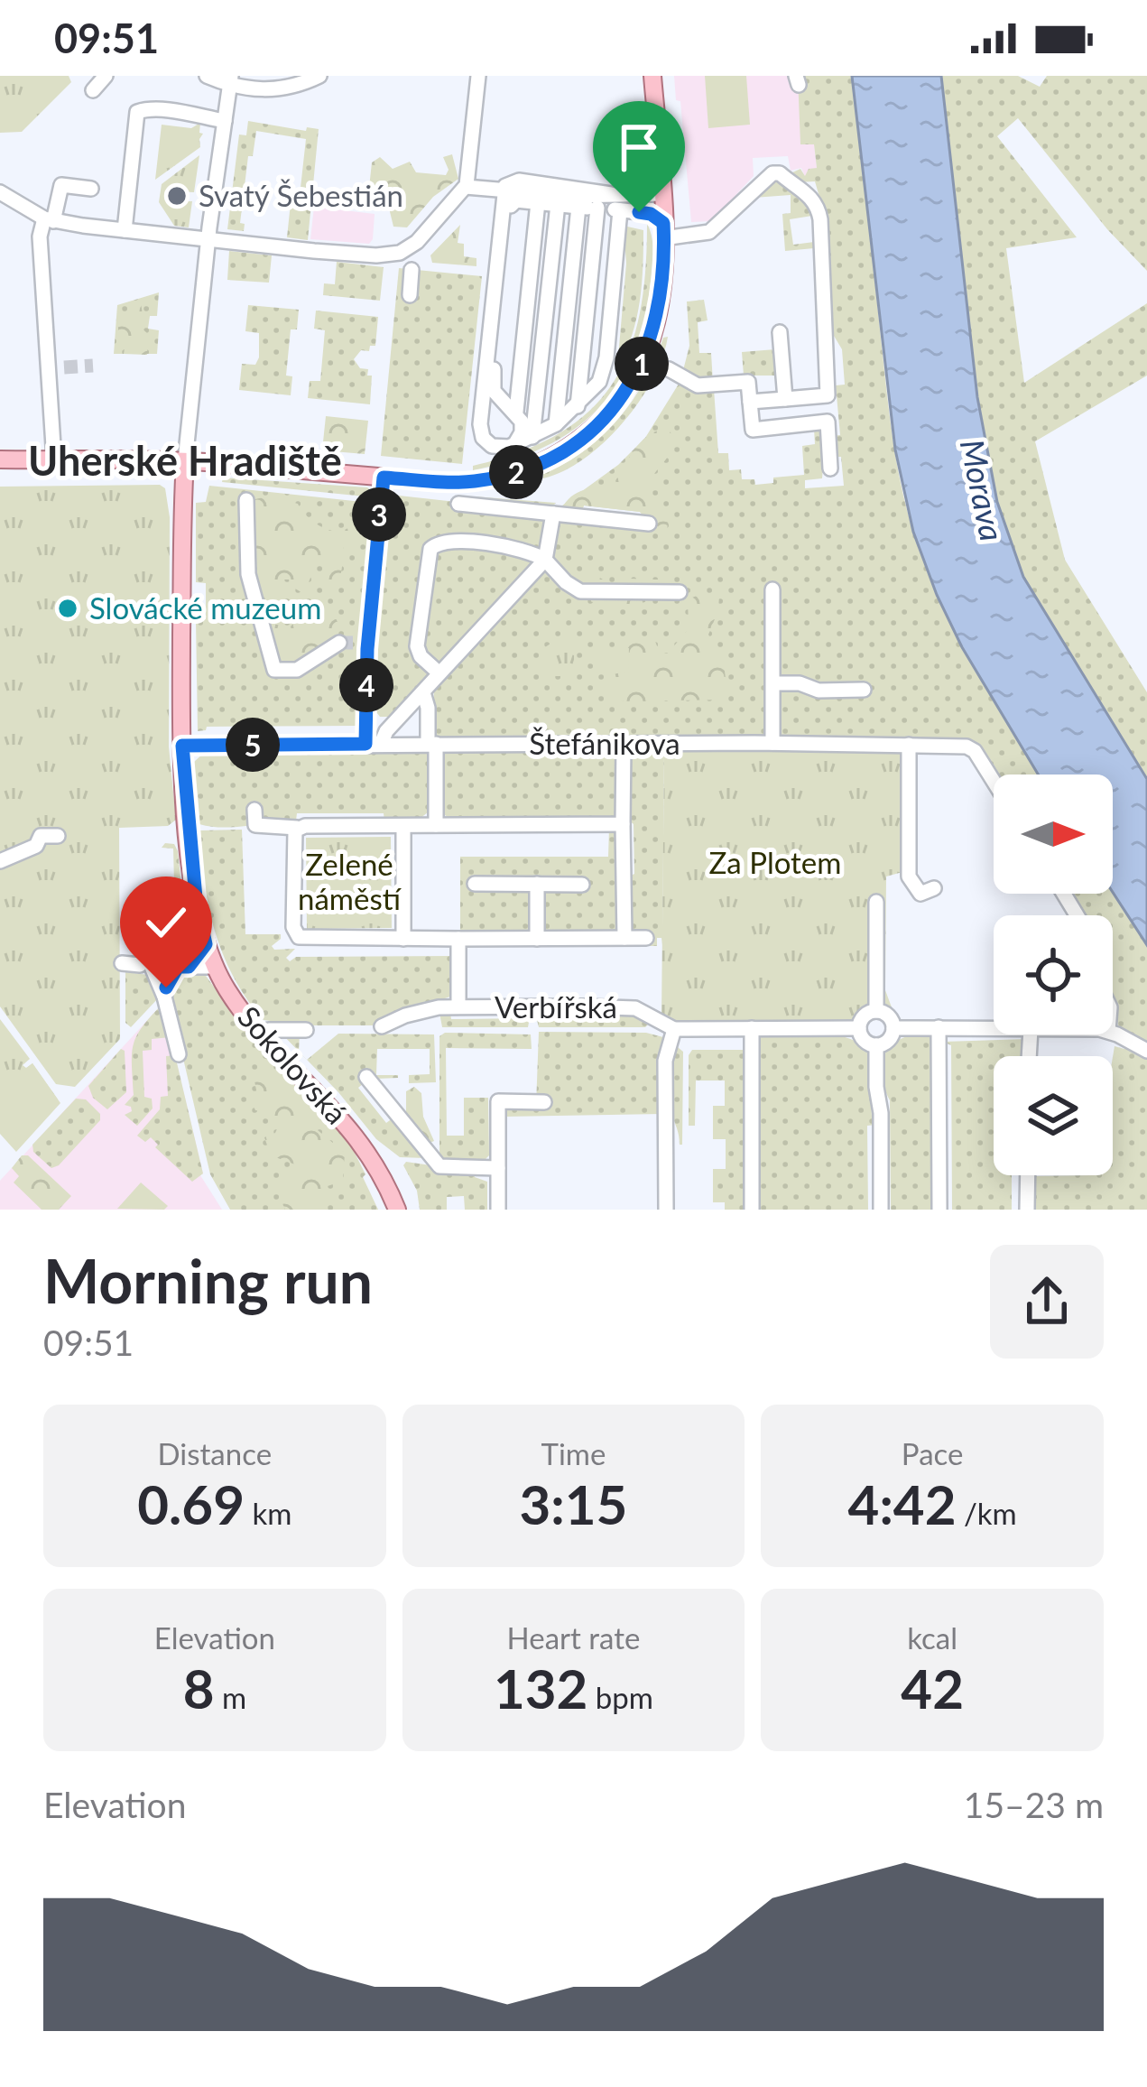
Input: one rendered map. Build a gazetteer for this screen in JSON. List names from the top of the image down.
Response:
{
  "streets": {
    "main road": ["Sokolovská"],
    "street": ["Štefánikova", "Verbířská"]
  },
  "crossings": [
    ["Štefánikova", "Sokolovská"]
  ],
  "districts": ["Uherské Hradiště"],
  "water": ["Morava"],
  "parks": ["Za Plotem", "Zelené náměstí"],
  "places": ["Svatý Šebestián", "Slovácké muzeum"],
  "north": "right",
  "page": {
    "status": "09:51",
    "pins": [
      "1",
      "2",
      "3",
      "4",
      "5"
    ],
    "heading": ["Morning run", "09:51"],
    "stats": [
      ["Distance", "0.69 km"],
      ["Time", "3:15"],
      ["Pace", "4:42 /km"],
      ["Elevation", "8 m"],
      ["Heart rate", "132 bpm"],
      ["kcal", "42"]
    ],
    "chart": ["Elevation", "15–23 m"]
  }
}
